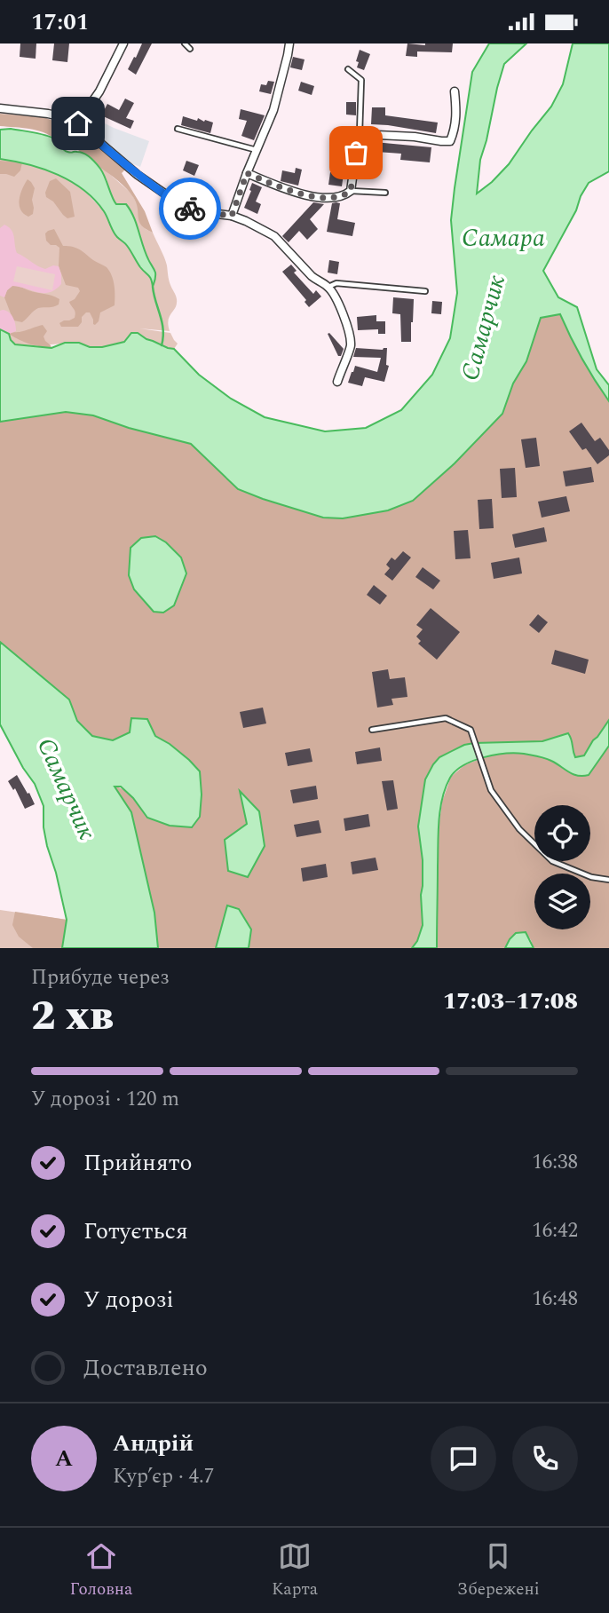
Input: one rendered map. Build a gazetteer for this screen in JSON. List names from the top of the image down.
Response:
{
  "water": ["Самара", "Самарчик"],
  "page": {
    "status": "17:01",
    "heading": ["2 хв", "Прибуде через", "17:03–17:08"],
    "panel": ["Андрій", "Кур’єр · 4.7"],
    "bar": "У дорозі · 120 m",
    "list": [
      ["Прийнято", "16:38"],
      ["Готується", "16:42"],
      ["У дорозі", "16:48"],
      "Доставлено"
    ],
    "round": "А",
    "tabs": ["Головна", "Карта", "Збережені"]
  }
}
